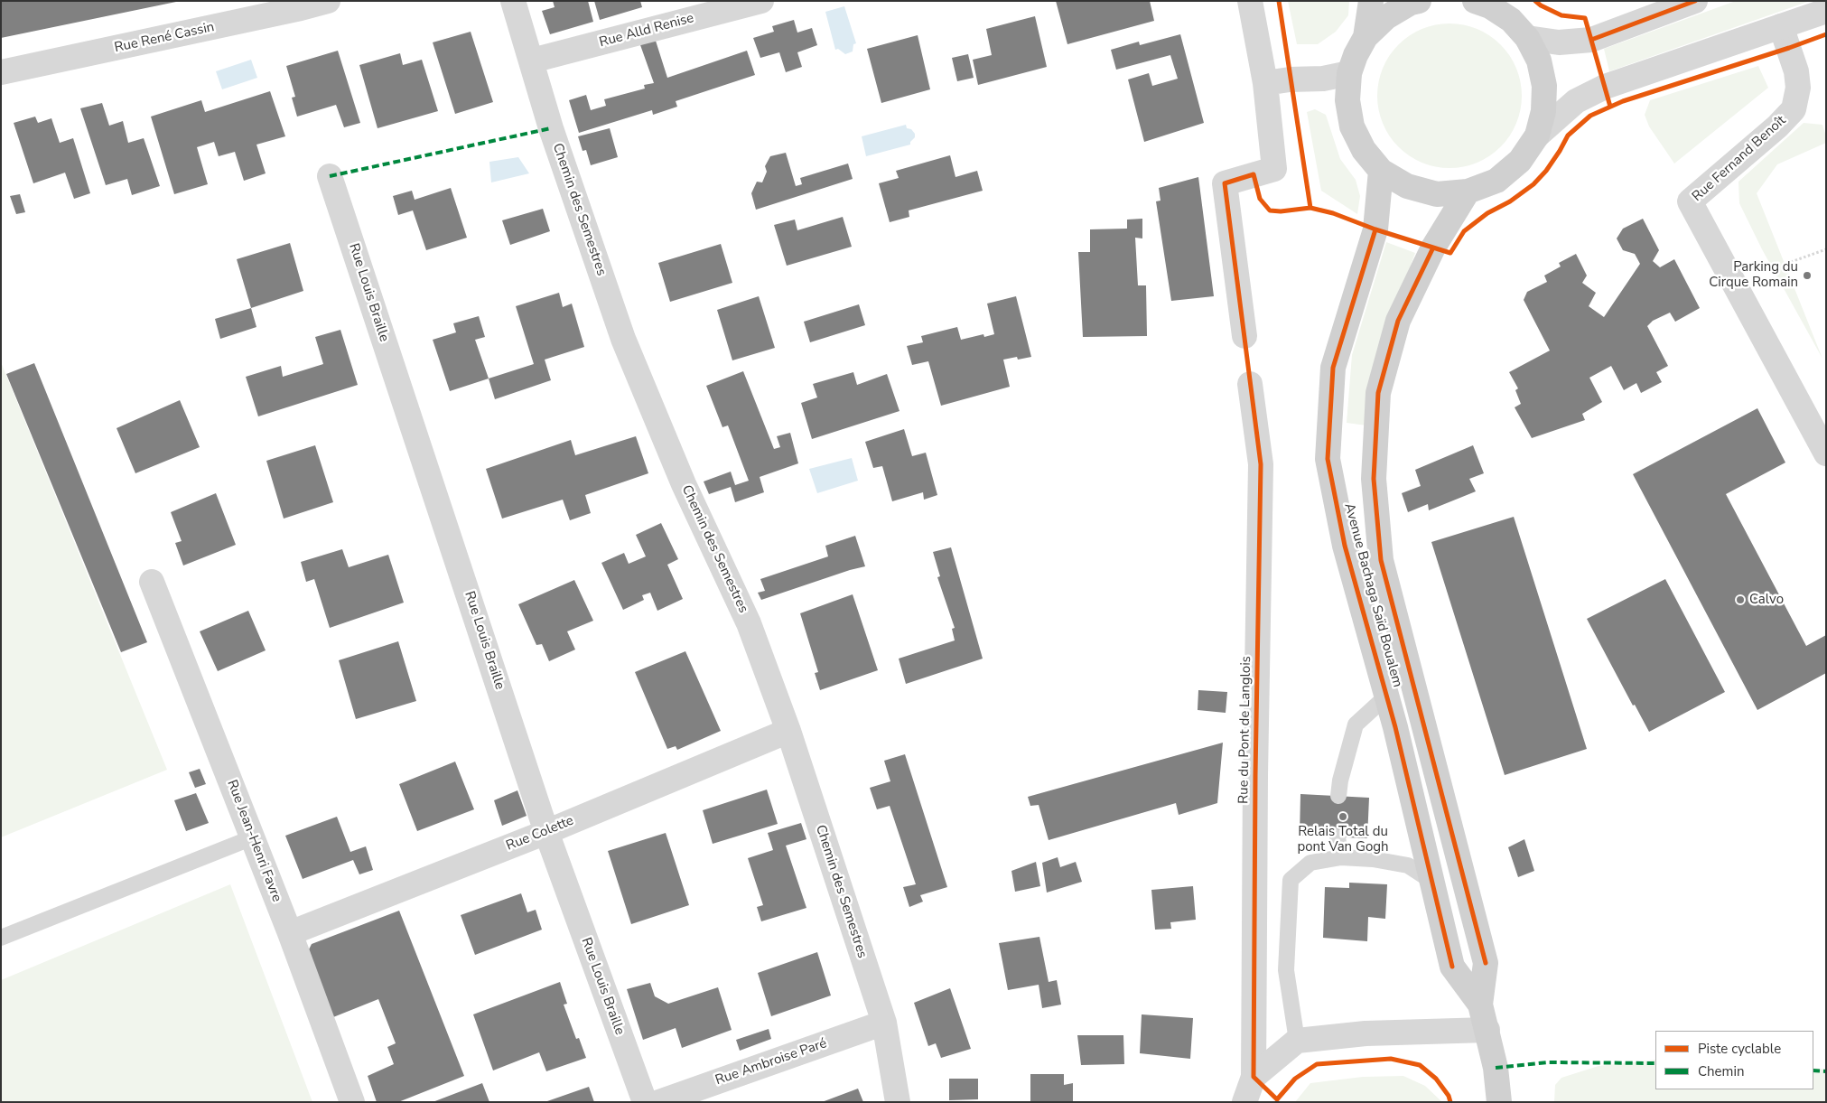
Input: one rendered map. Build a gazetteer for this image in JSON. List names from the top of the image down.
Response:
{
  "streets": {
    "main road": ["Avenue Bachaga Saïd Boualem"],
    "street": [
      "Rue Alld Renise",
      "Rue René Cassin",
      "Rue Fernand Benoît",
      "Chemin des Semestres",
      "Rue Louis Braille",
      "Rue du Pont de Langlois",
      "Rue Colette",
      "Rue Jean-Henri Favre",
      "Rue Ambroise Paré"
    ]
  },
  "crossings": [
    ["Rue Alld Renise", "Chemin des Semestres"],
    ["Chemin des Semestres", "Rue Colette"],
    ["Chemin des Semestres", "Rue Ambroise Paré"],
    ["Rue Louis Braille", "Rue Colette"],
    ["Rue Colette", "Rue Jean-Henri Favre"]
  ],
  "places": ["Parking du Cirque Romain", "Calvo", "Relais Total du pont Van Gogh"],
  "legend": ["Piste cyclable", "Chemin"]
}
